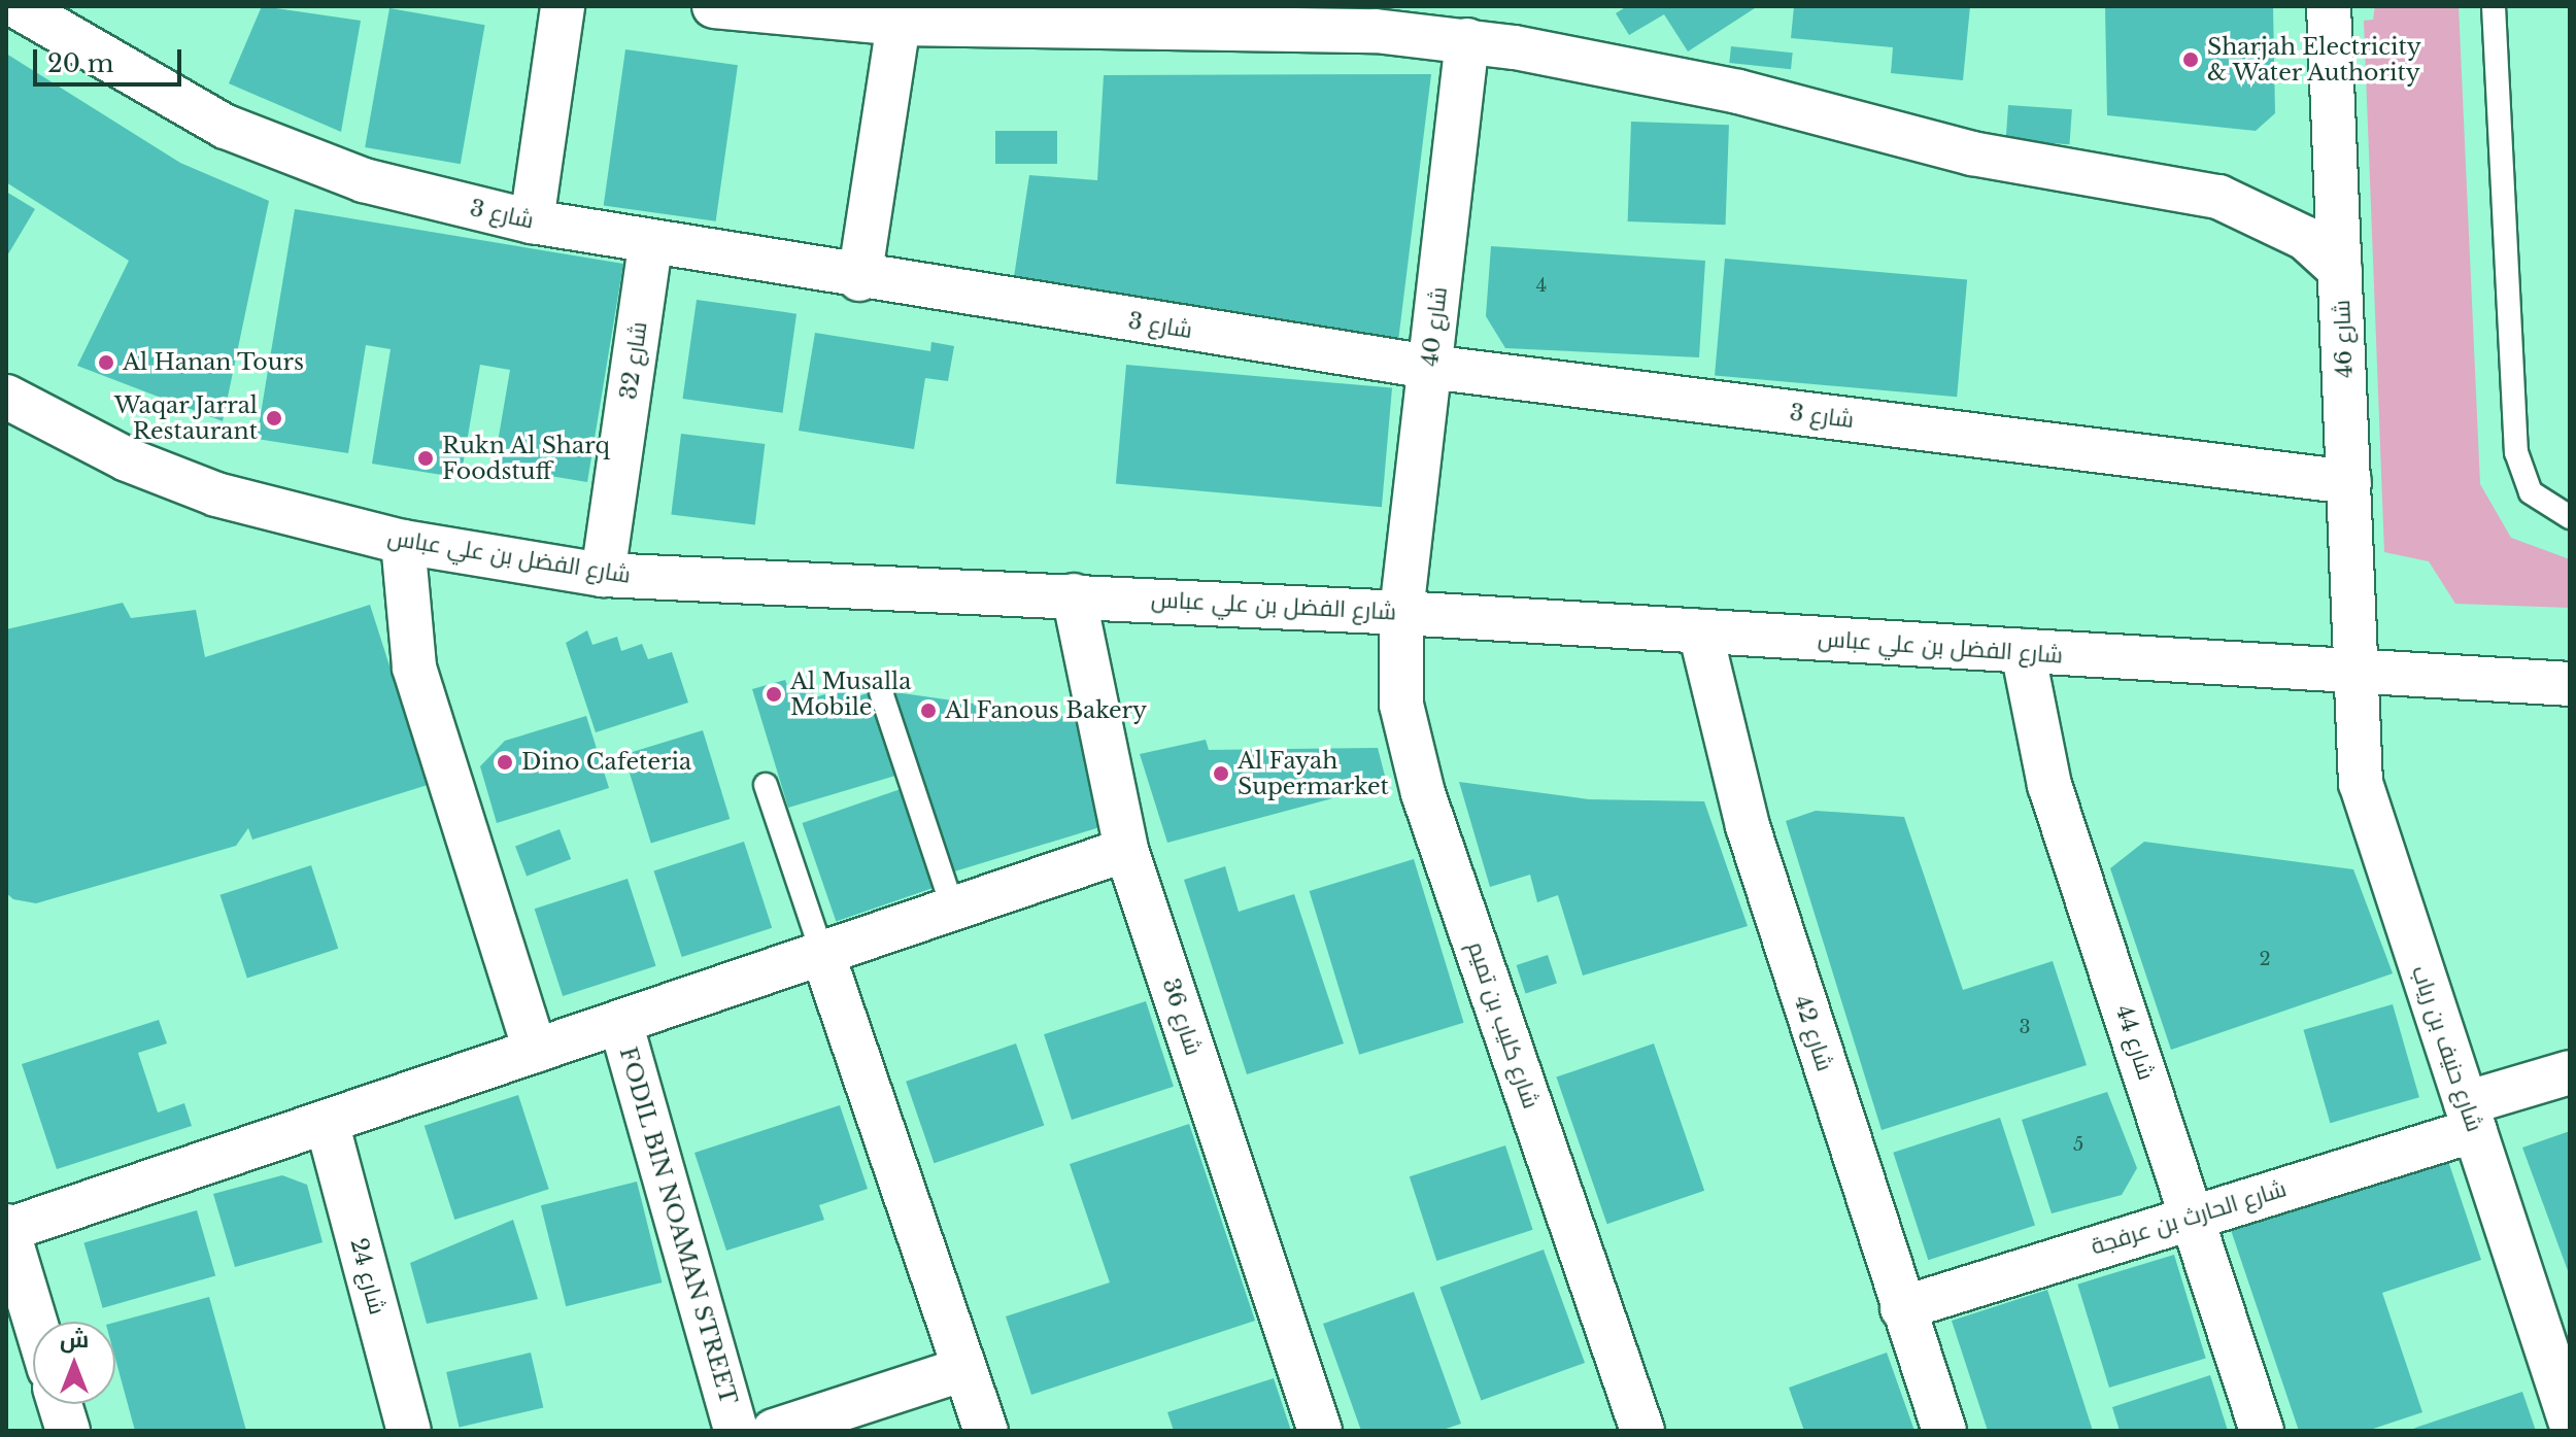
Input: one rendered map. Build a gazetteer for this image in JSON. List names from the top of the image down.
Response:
{
  "streets": {
    "street": [
      "شارع 3",
      "شارع 40",
      "شارع 46",
      "شارع 32",
      "شارع الفضل بن علي عباس",
      "شارع 36",
      "شارع كليب بن تميم",
      "شارع 42",
      "شارع 44",
      "شارع حنيف بن رياب",
      "شارع الحارث بن عرفجة",
      "FODIL BIN NOAMAN STREET",
      "شارع 24"
    ]
  },
  "crossings": [
    ["شارع 3", "شارع 40"],
    ["شارع 3", "شارع 46"],
    ["شارع 3", "شارع 32"],
    ["شارع 40", "شارع الفضل بن علي عباس"],
    ["شارع 40", "شارع كليب بن تميم"],
    ["شارع 46", "شارع الفضل بن علي عباس"],
    ["شارع 46", "شارع حنيف بن رياب"],
    ["شارع 32", "شارع الفضل بن علي عباس"],
    ["شارع الفضل بن علي عباس", "شارع 36"],
    ["شارع الفضل بن علي عباس", "شارع كليب بن تميم"],
    ["شارع الفضل بن علي عباس", "شارع 42"],
    ["شارع الفضل بن علي عباس", "شارع 44"],
    ["شارع الفضل بن علي عباس", "شارع حنيف بن رياب"],
    ["شارع 42", "شارع الحارث بن عرفجة"],
    ["شارع 44", "شارع الحارث بن عرفجة"],
    ["شارع حنيف بن رياب", "شارع الحارث بن عرفجة"]
  ],
  "places": [
    "Sharjah Electricity & Water Authority",
    "Al Hanan Tours",
    "Waqar Jarral Restaurant",
    "Rukn Al Sharq Foodstuff",
    "Al Musalla Mobile",
    "Al Fanous Bakery",
    "Dino Cafeteria",
    "Al Fayah Supermarket"
  ],
  "house_numbers": [
    "4",
    "2",
    "3",
    "5"
  ],
  "scale_bar": "20 m",
  "north": "top"
}
